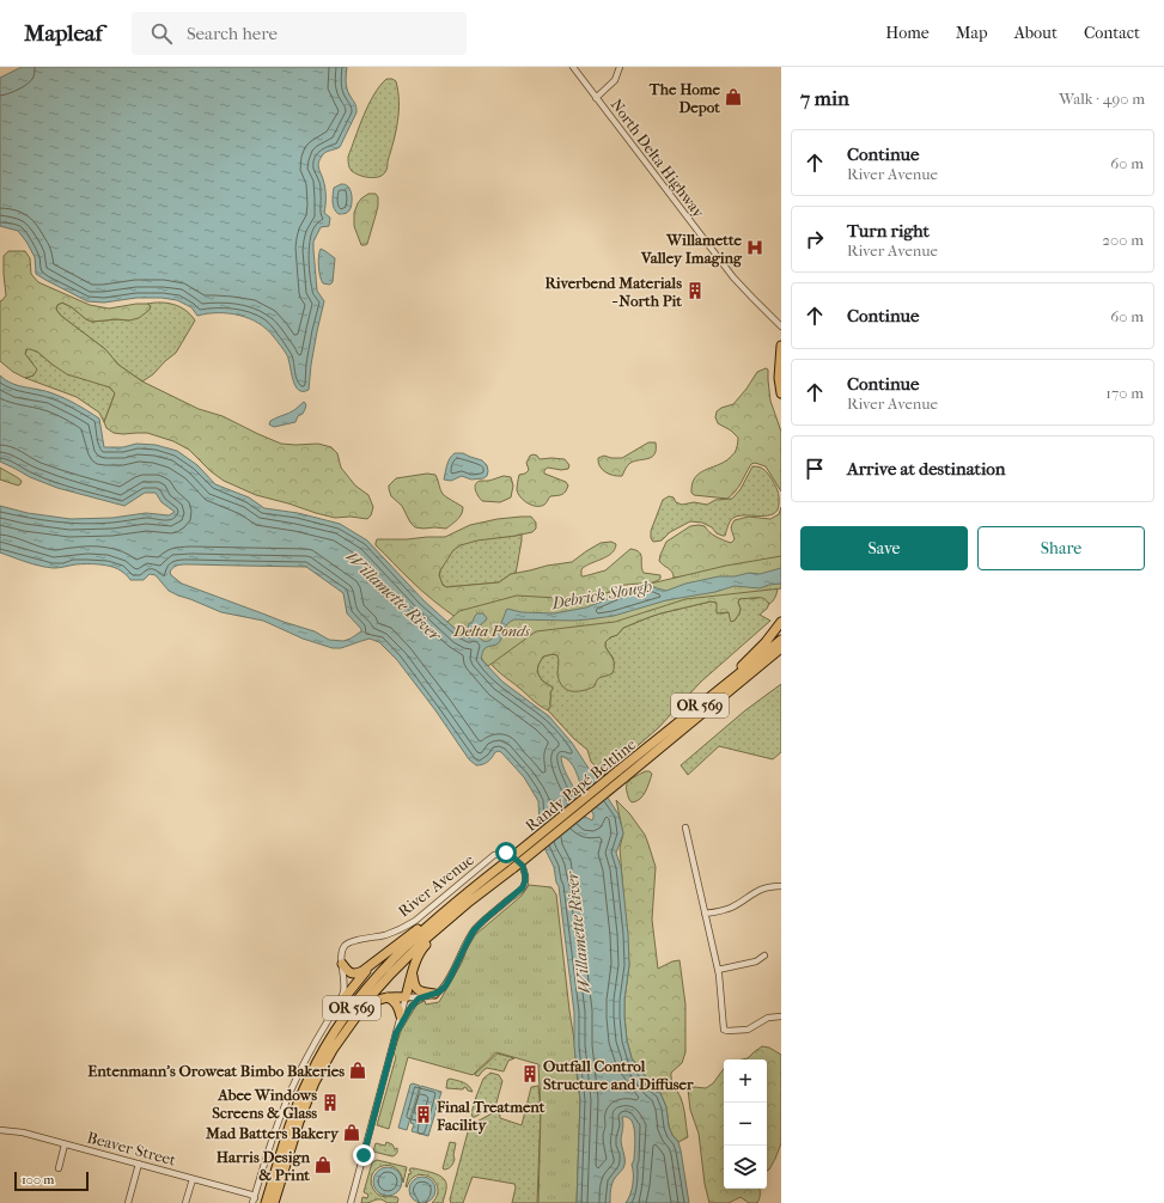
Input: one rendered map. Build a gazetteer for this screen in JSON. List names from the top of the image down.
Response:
{
  "streets": {
    "highway": ["OR 569", "Randy Papé Beltline"],
    "street": ["North Delta Highway", "River Avenue", "Beaver Street"]
  },
  "water": ["Debrick Slough", "Willamette River"],
  "parks": ["Delta Ponds"],
  "places": {
    "shop": [
      "The Home Depot",
      "Entenmann's Oroweat Bimbo Bakeries",
      "Mad Batters Bakery",
      "Harris Design & Print"
    ],
    "hospital": ["Willamette Valley Imaging"],
    "building": [
      "Riverbend Materials - North Pit",
      "Outfall Control Structure and Diffuser",
      "Abee Windows Screens & Glass",
      "Final Treatment Facility"
    ]
  },
  "scale_bar": "100 m",
  "page": {
    "header": "Mapleaf",
    "search": "Search here",
    "nav": [
      "Home",
      "Map",
      "About",
      "Contact"
    ],
    "heading": ["7 min", "Walk · 490 m"],
    "list": [
      ["Continue", "River Avenue", "60 m"],
      ["Turn right", "River Avenue", "200 m"],
      ["Continue", "60 m"],
      ["Continue", "River Avenue", "170 m"],
      "Arrive at destination"
    ],
    "buttons": ["Save", "Share"],
    "map_buttons": ["+", "−"],
    "scale": "100 m"
  }
}
